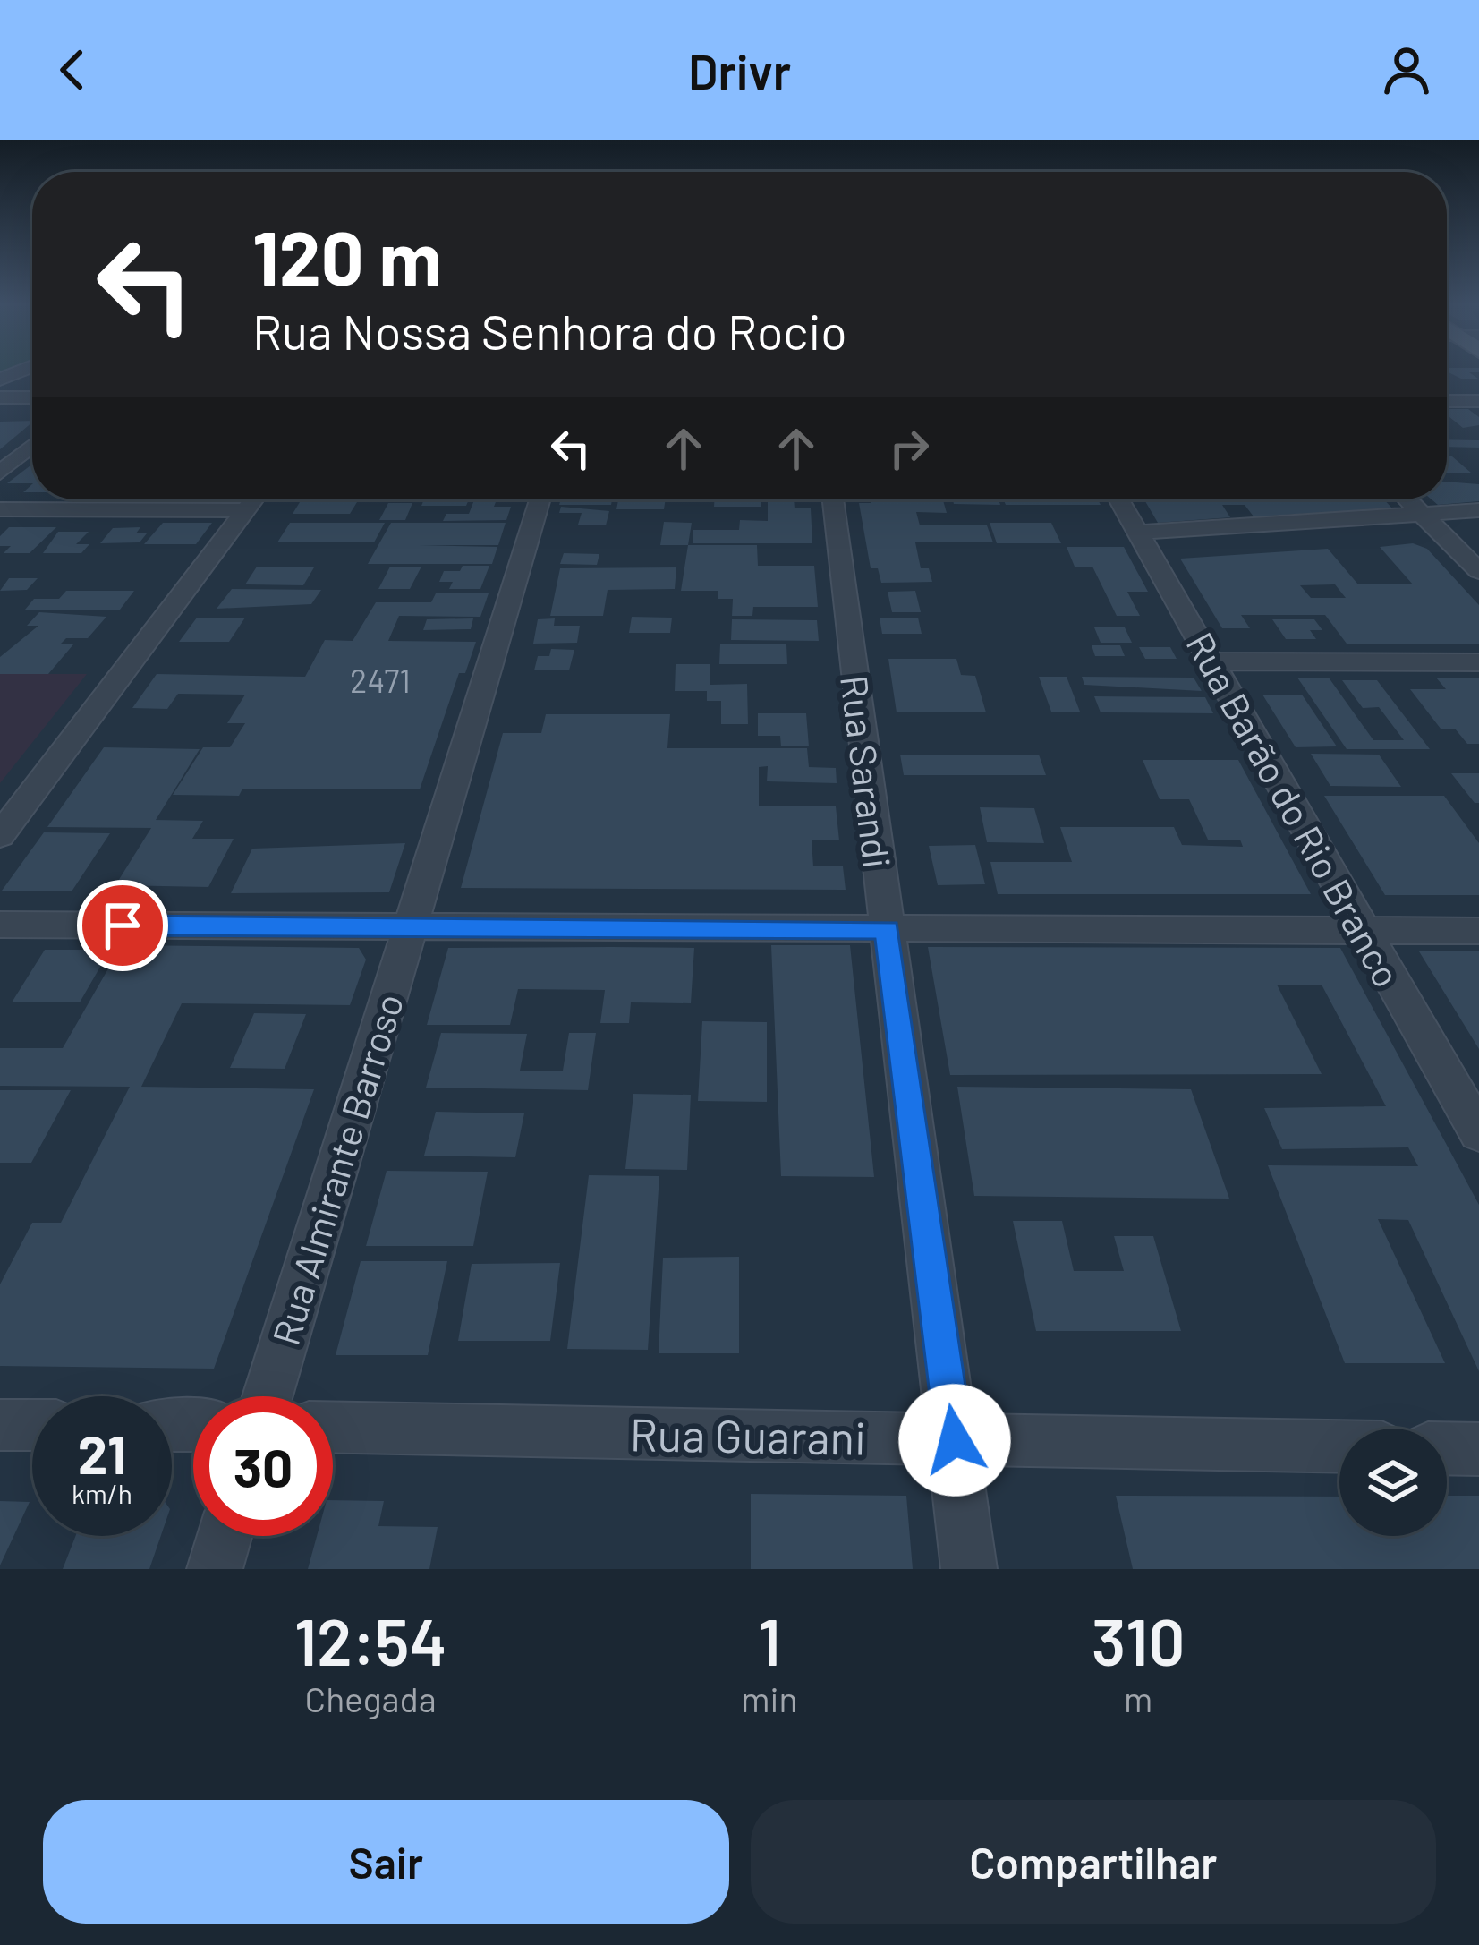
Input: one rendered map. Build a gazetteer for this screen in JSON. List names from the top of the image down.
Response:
{
  "streets": {
    "street": [
      "Rua Sarandi",
      "Rua Barão do Rio Branco",
      "Rua Almirante Barroso",
      "Rua Guarani"
    ]
  },
  "crossings": [
    ["Rua Sarandi", "Rua Guarani"]
  ],
  "house_numbers": ["2471"],
  "page": {
    "header": "Drivr",
    "turn": ["120 m", "Rua Nossa Senhora do Rocio"],
    "speed": "21 km/h",
    "limit": "30",
    "eta": [
      "12:54",
      "Chegada",
      "1",
      "min",
      "310",
      "m"
    ],
    "buttons": ["Sair", "Compartilhar"]
  }
}
